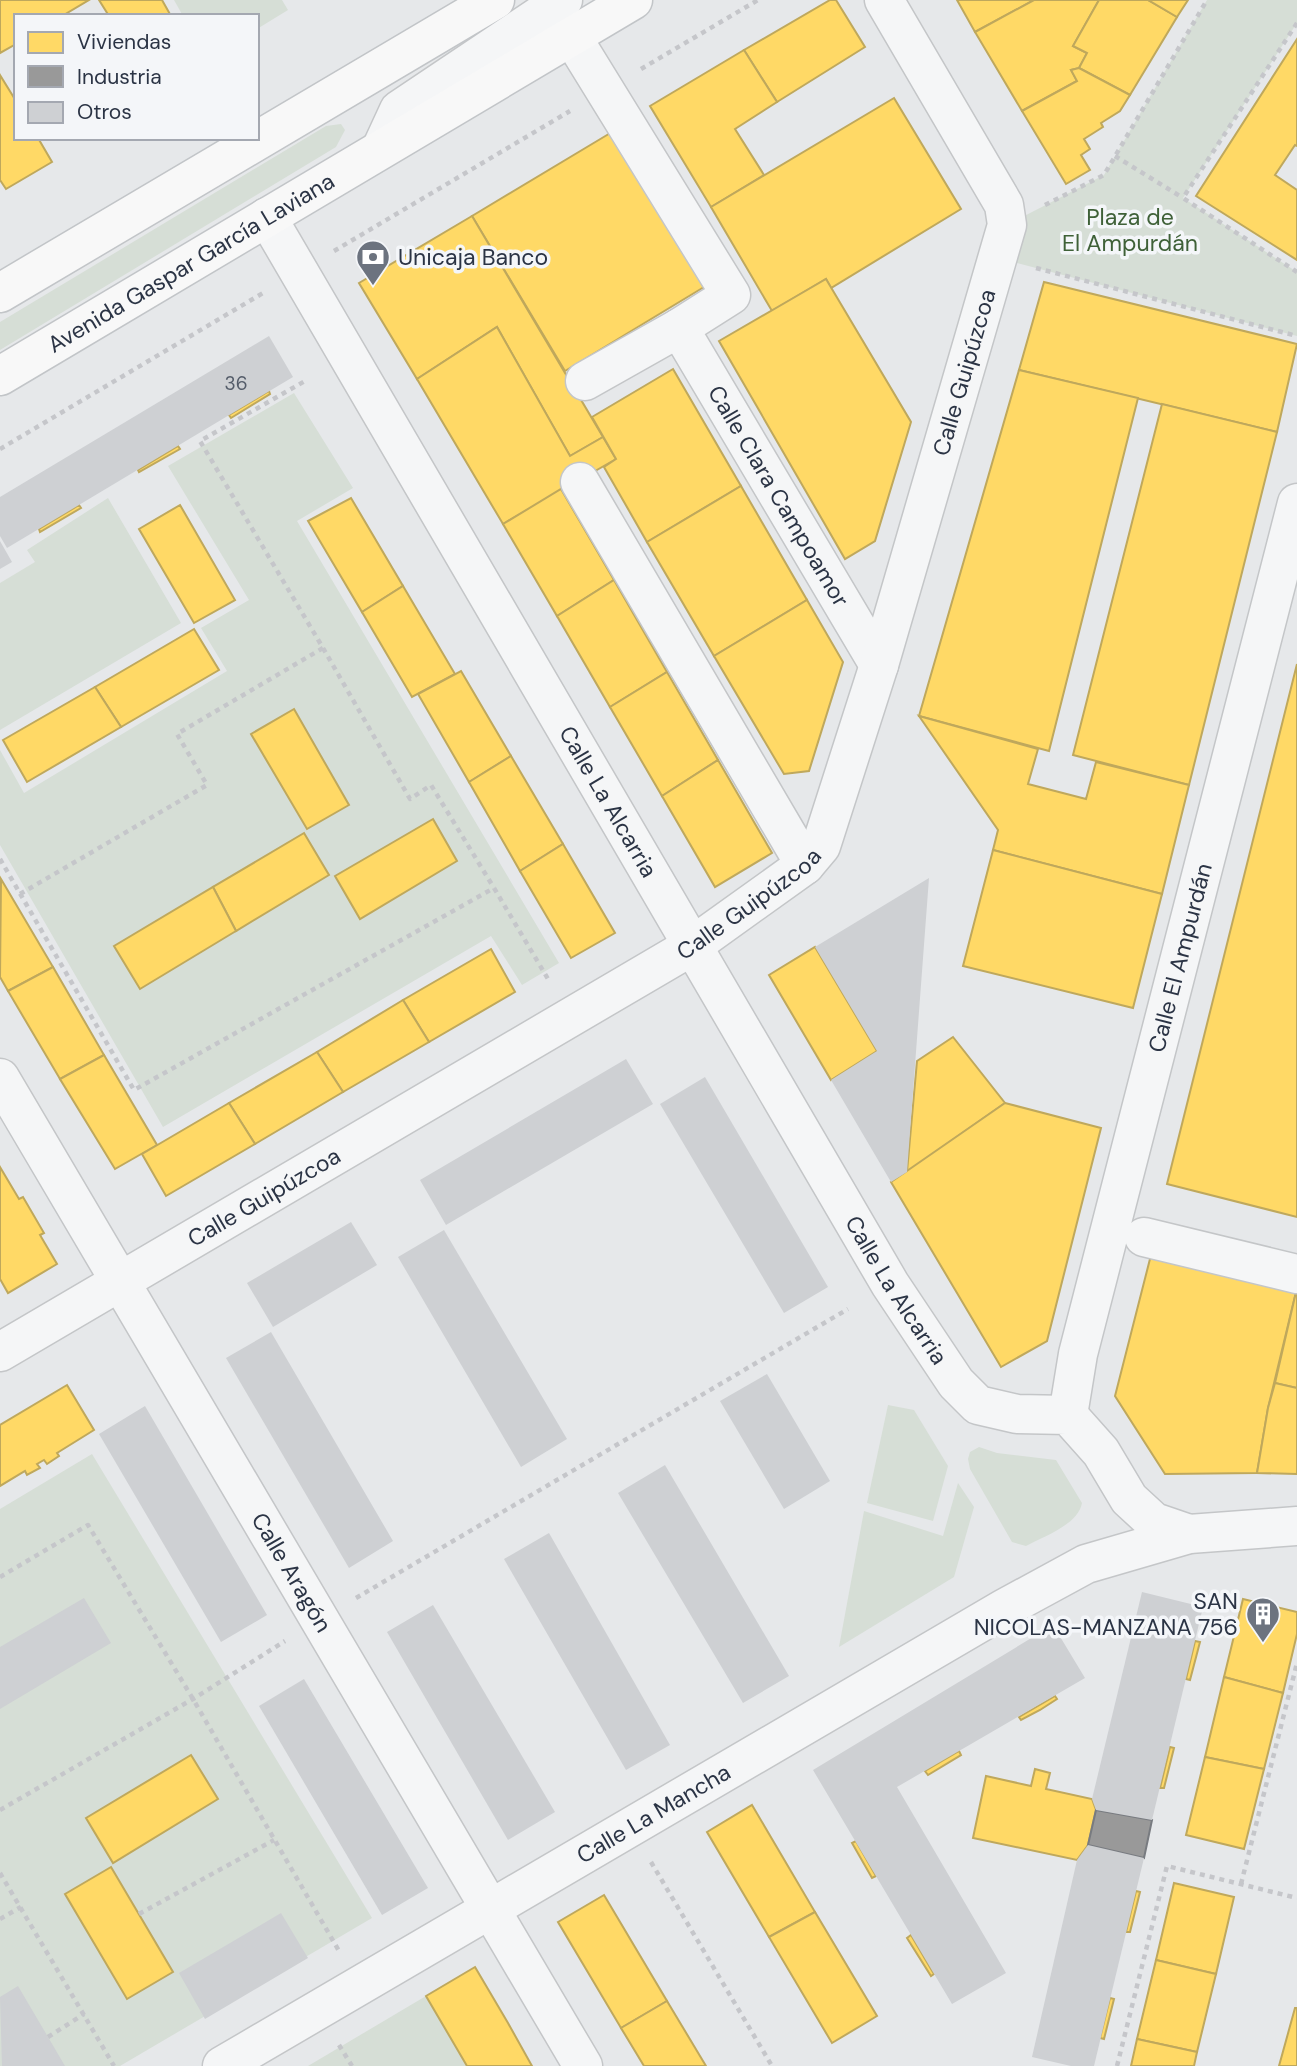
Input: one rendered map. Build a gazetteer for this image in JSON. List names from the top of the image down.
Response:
{
  "streets": {
    "main road": ["Avenida Gaspar García Laviana"],
    "street": [
      "Calle Guipúzcoa",
      "Calle Clara Campoamor",
      "Calle La Alcarria",
      "Calle El Ampurdán",
      "Calle Aragón",
      "Calle La Mancha"
    ]
  },
  "crossings": [
    ["Avenida Gaspar García Laviana", "Calle La Alcarria"],
    ["Calle Guipúzcoa", "Calle Clara Campoamor"],
    ["Calle Guipúzcoa", "Calle La Alcarria"],
    ["Calle Guipúzcoa", "Calle Aragón"],
    ["Calle La Alcarria", "Calle El Ampurdán"],
    ["Calle Aragón", "Calle La Mancha"]
  ],
  "parks": ["Plaza de El Ampurdán"],
  "places": {
    "bank": ["Unicaja Banco"],
    "building": ["SAN NICOLAS-MANZANA 756"]
  },
  "house_numbers": ["36"],
  "legend": ["Viviendas", "Industria", "Otros"]
}
